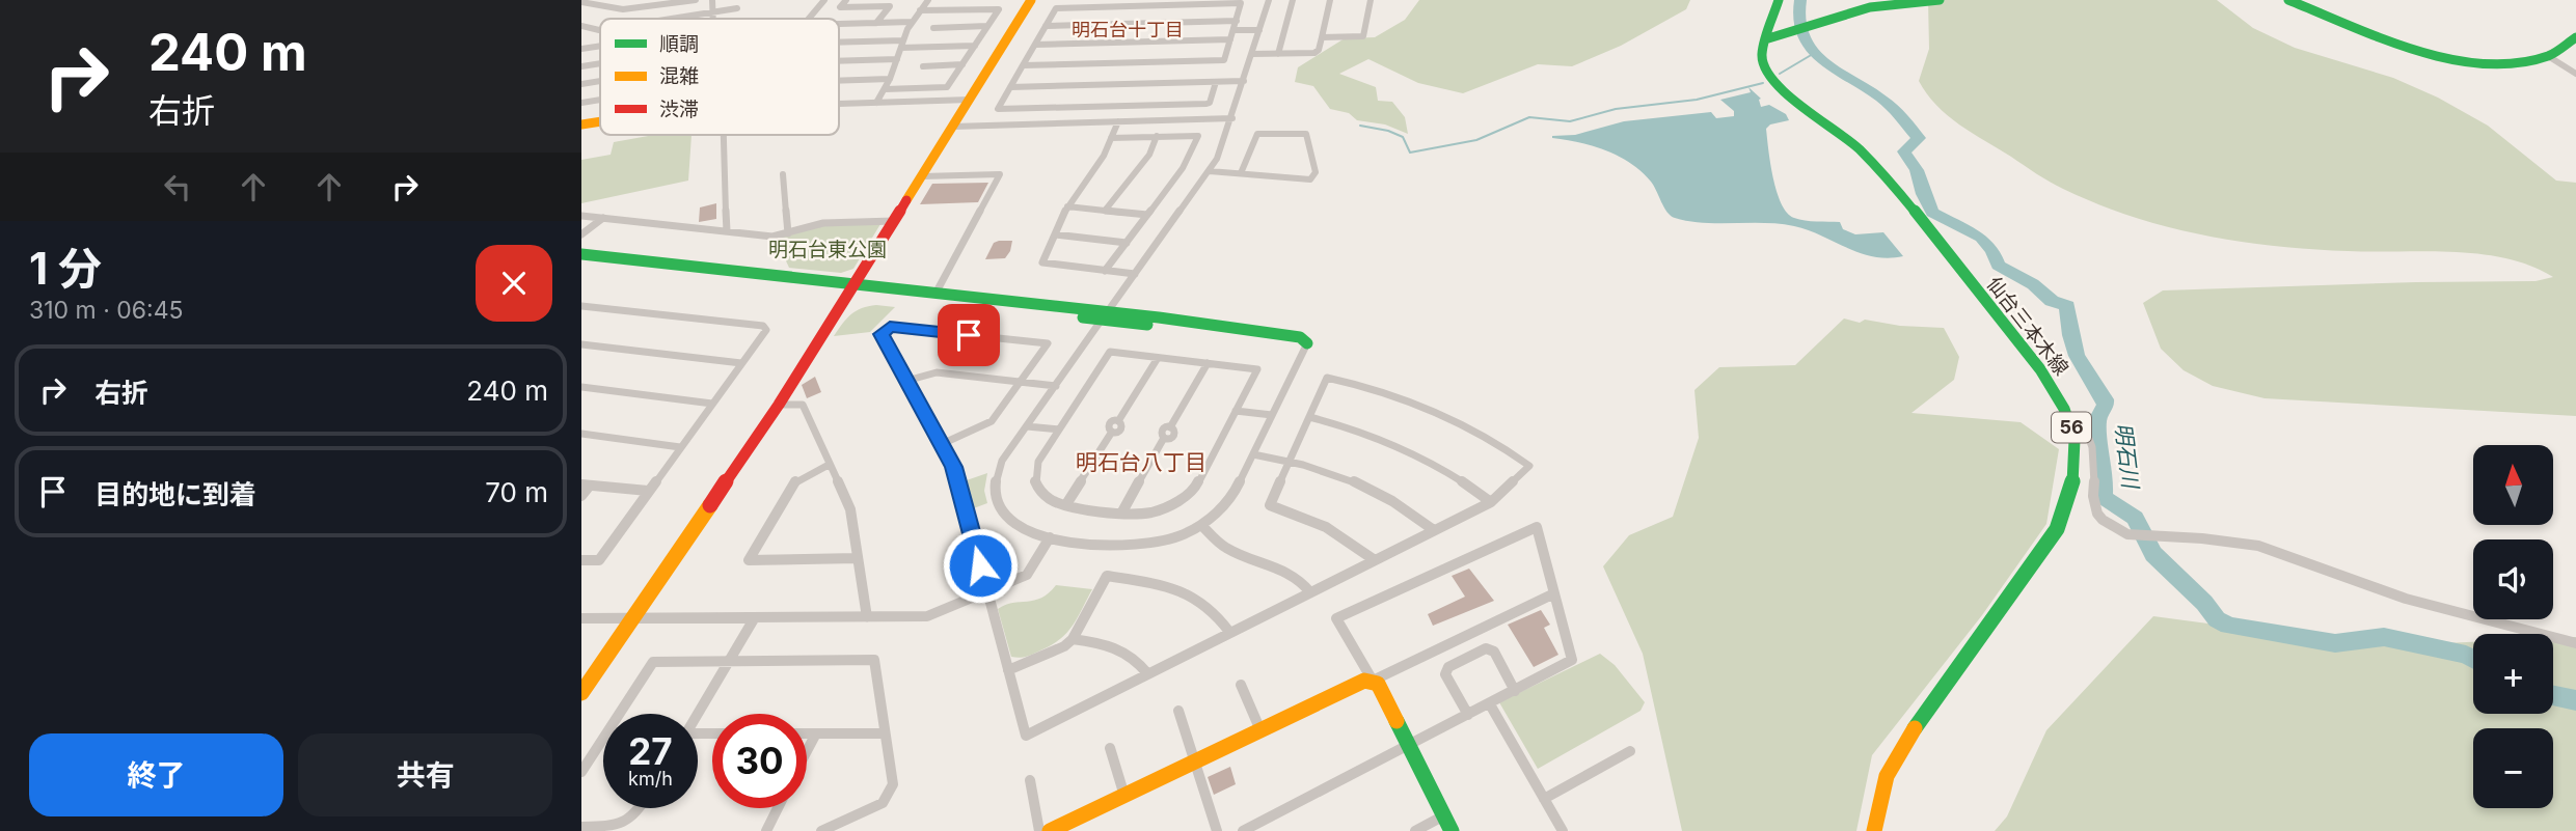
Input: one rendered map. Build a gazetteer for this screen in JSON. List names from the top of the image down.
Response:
{
  "streets": {
    "street": ["仙台三本木線", "56"]
  },
  "districts": ["明石台十丁目", "明石台八丁目"],
  "water": ["明石川"],
  "parks": ["明石台東公園"],
  "legend": ["順調", "混雑", "渋滞"],
  "north": "top",
  "page": {
    "turn": ["240 m", "右折"],
    "heading": ["1 分", "310 m · 06:45"],
    "list": [
      {
        "name": "右折",
        "value": "240 m"
      },
      {
        "name": "目的地に到着",
        "value": "70 m"
      }
    ],
    "map_buttons": ["+", "−"],
    "speed": "27 km/h",
    "limit": "30",
    "buttons": ["終了", "共有"]
  }
}
